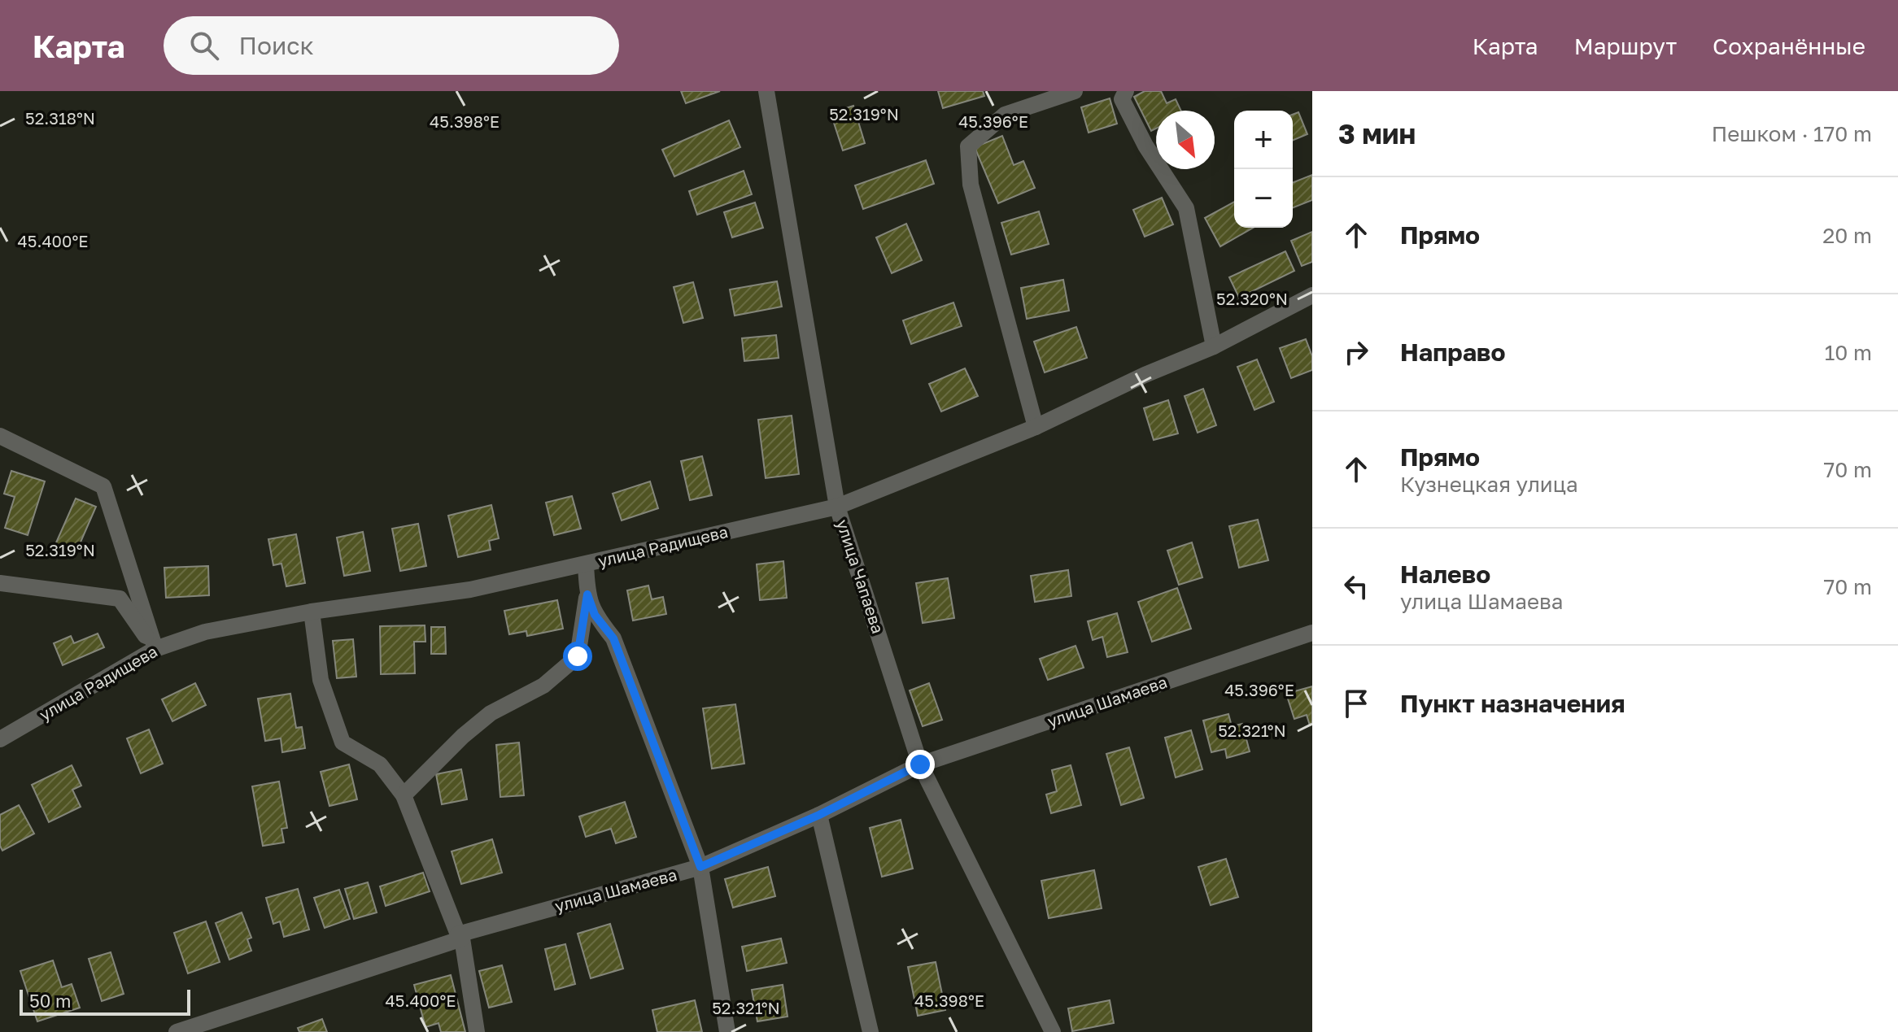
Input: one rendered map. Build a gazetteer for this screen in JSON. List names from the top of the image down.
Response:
{
  "streets": {
    "street": ["улица Радищева", "улица Чапаева", "улица Шамаева"]
  },
  "crossings": [
    ["улица Радищева", "улица Чапаева"],
    ["улица Чапаева", "улица Шамаева"]
  ],
  "scale_bar": "50 m",
  "north": "bottom right",
  "page": {
    "header": "Карта",
    "search": "Поиск",
    "nav": ["Карта", "Маршрут", "Сохранённые"],
    "heading": ["3 мин", "Пешком · 170 m"],
    "map_buttons": ["+", "−"],
    "list": [
      ["Прямо", "20 m"],
      ["Направо", "10 m"],
      ["Прямо", "Кузнецкая улица", "70 m"],
      ["Налево", "улица Шамаева", "70 m"],
      "Пункт назначения"
    ],
    "scale": "50 m"
  },
  "coordinates": [
    "52.319°N",
    "52.318°N",
    "45.398°E",
    "45.396°E",
    "45.400°E",
    "52.320°N",
    "52.321°N"
  ]
}
